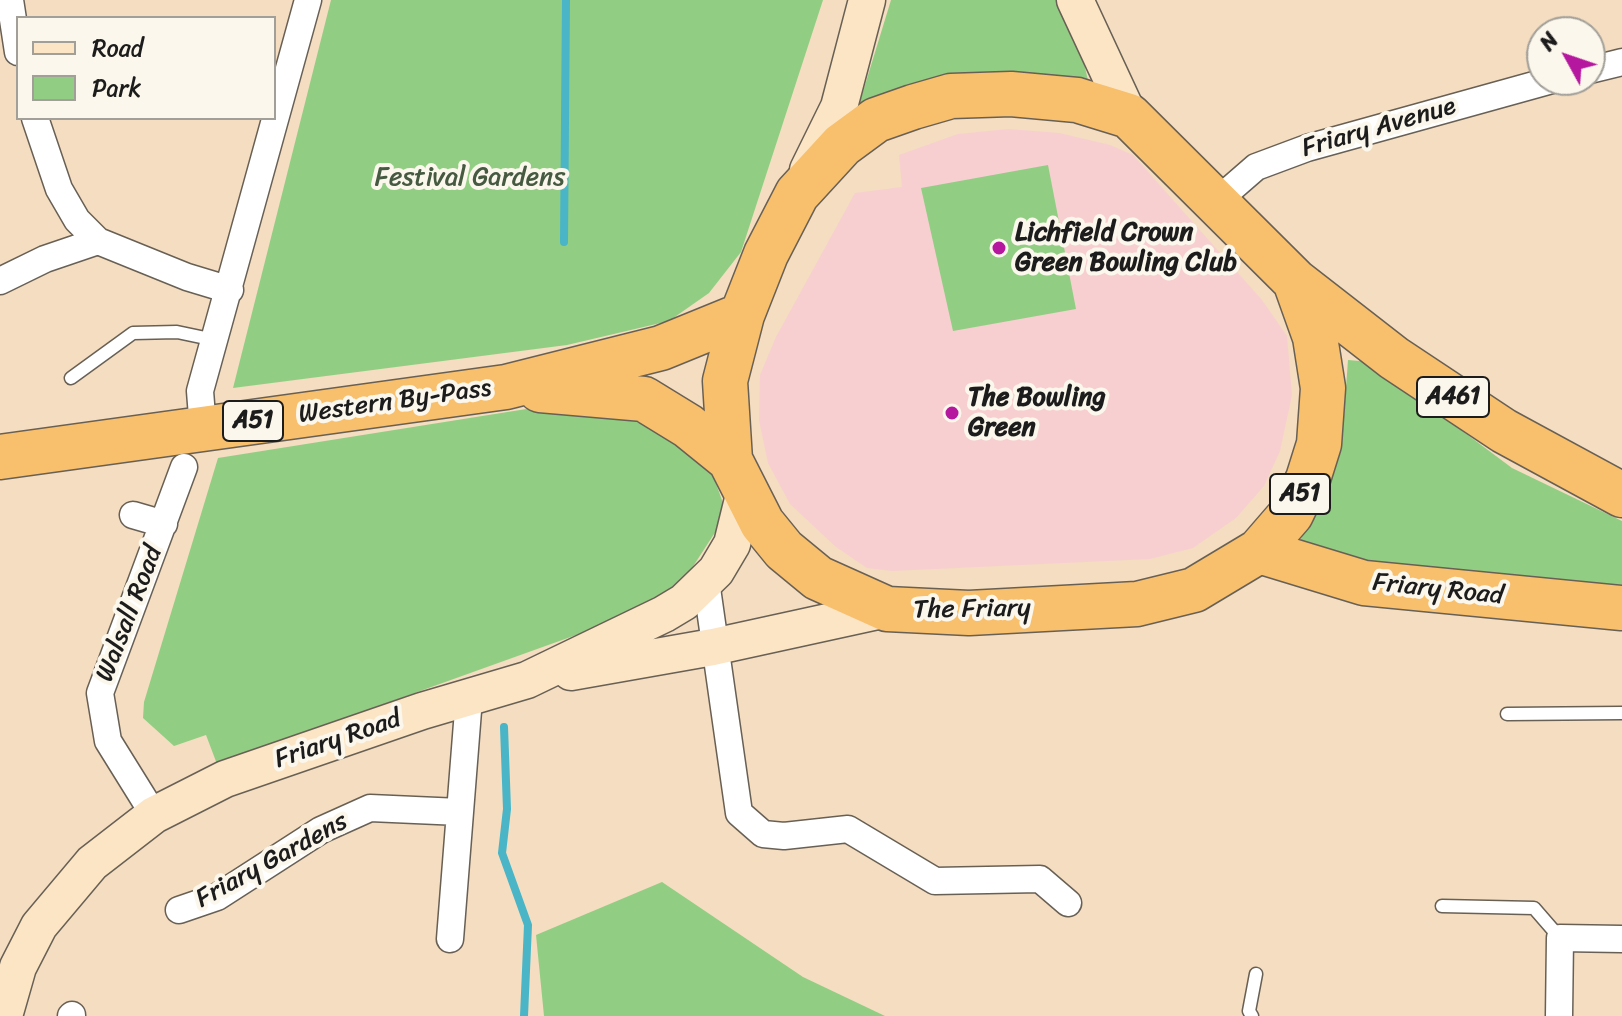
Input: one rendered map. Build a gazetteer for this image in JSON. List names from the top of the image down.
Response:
{
  "streets": {
    "highway": [
      "A461",
      "Western By-Pass",
      "A51",
      "Friary Road",
      "The Friary"
    ],
    "street": ["Friary Avenue", "Walsall Road", "Friary Gardens"]
  },
  "crossings": [
    ["Friary Avenue", "The Friary"],
    ["Western By-Pass", "Friary Road"],
    ["Western By-Pass", "The Friary"],
    ["Friary Road", "The Friary"],
    ["Friary Road", "Walsall Road"]
  ],
  "parks": ["Festival Gardens"],
  "places": ["Lichfield Crown Green Bowling Club", "The Bowling Green"],
  "legend": ["Road", "Park"],
  "north": "top left"
}
